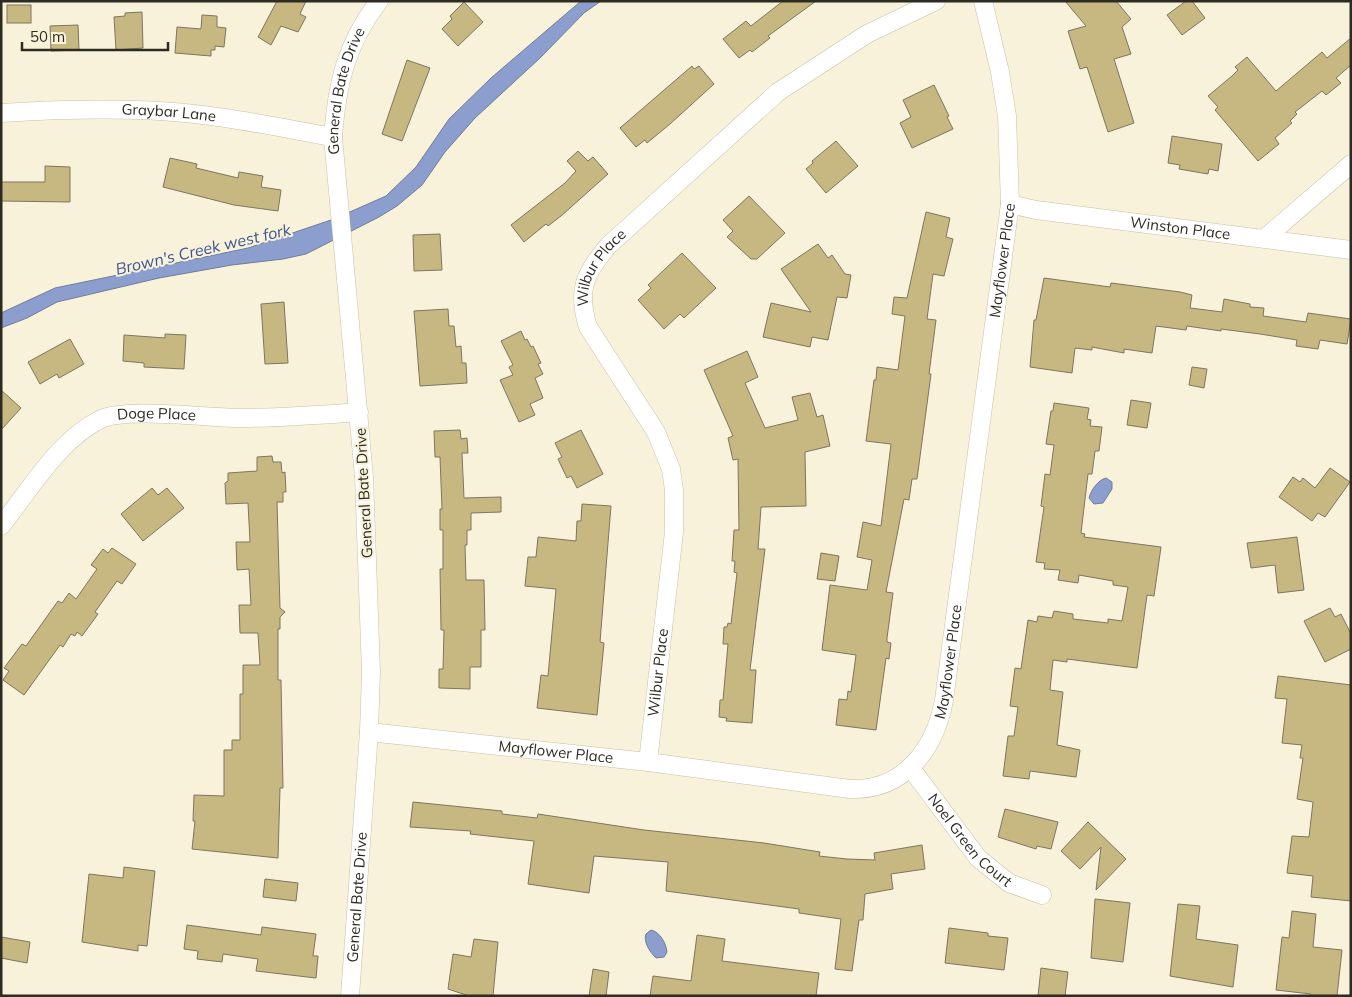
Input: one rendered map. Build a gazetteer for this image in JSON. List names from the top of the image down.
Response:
{
  "streets": {
    "street": [
      "General Bate Drive",
      "Graybar Lane",
      "Winston Place",
      "Mayflower Place",
      "Wilbur Place",
      "Doge Place",
      "Noel Green Court"
    ]
  },
  "crossings": [
    ["General Bate Drive", "Graybar Lane"],
    ["General Bate Drive", "Mayflower Place"],
    ["General Bate Drive", "Doge Place"],
    ["Winston Place", "Mayflower Place"],
    ["Mayflower Place", "Wilbur Place"],
    ["Mayflower Place", "Noel Green Court"]
  ],
  "water": ["Brown's Creek west fork"],
  "scale_bar": "50 m"
}
